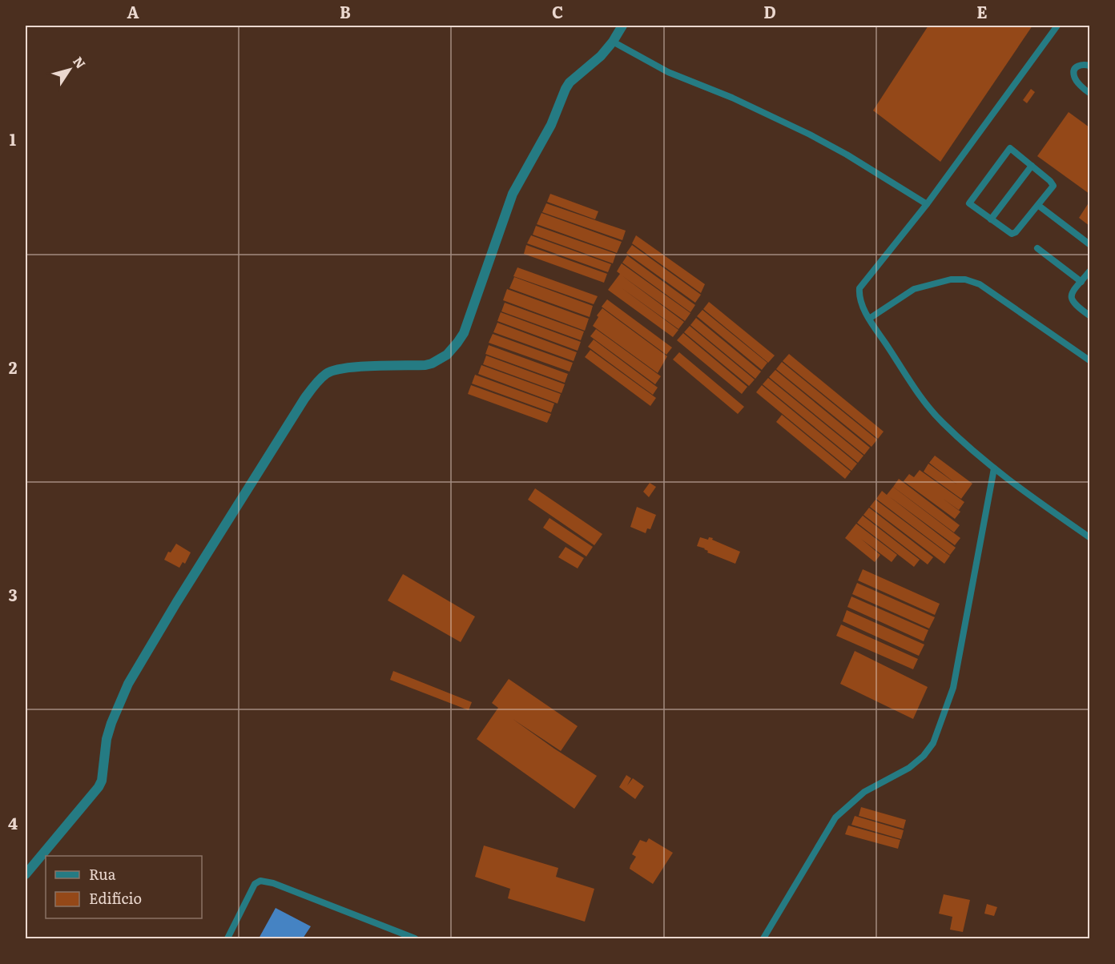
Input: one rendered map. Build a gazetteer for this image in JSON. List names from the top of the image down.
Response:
{
  "legend": ["Rua", "Edifício"],
  "north": "top right",
  "grid": {
    "columns": [
      "A",
      "B",
      "C",
      "D",
      "E"
    ],
    "rows": [
      "1",
      "2",
      "3",
      "4"
    ]
  }
}
